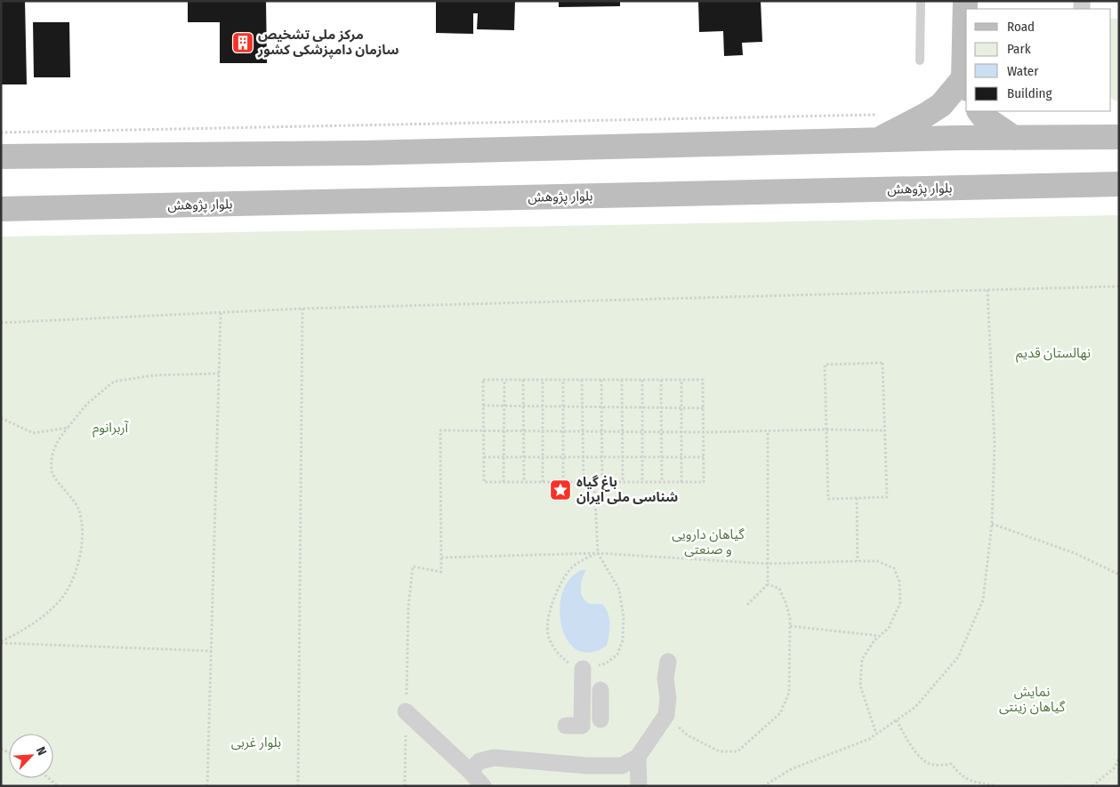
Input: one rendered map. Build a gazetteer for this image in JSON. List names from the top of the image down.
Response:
{
  "streets": {
    "street": ["بلوار پژوهش"]
  },
  "parks": [
    "نهالستان قدیم",
    "آربرانوم",
    "گیاهان دارویی و صنعتی",
    "نمایش گیاهان زینتی",
    "بلوار غربی"
  ],
  "places": {
    "building": ["مرکز ملی تشخیص سازمان دامپزشکی کشور"],
    "place": ["باغ گیاه‌ شناسی ملی ایران"]
  },
  "legend": [
    "Road",
    "Park",
    "Water",
    "Building"
  ],
  "north": "top right"
}
